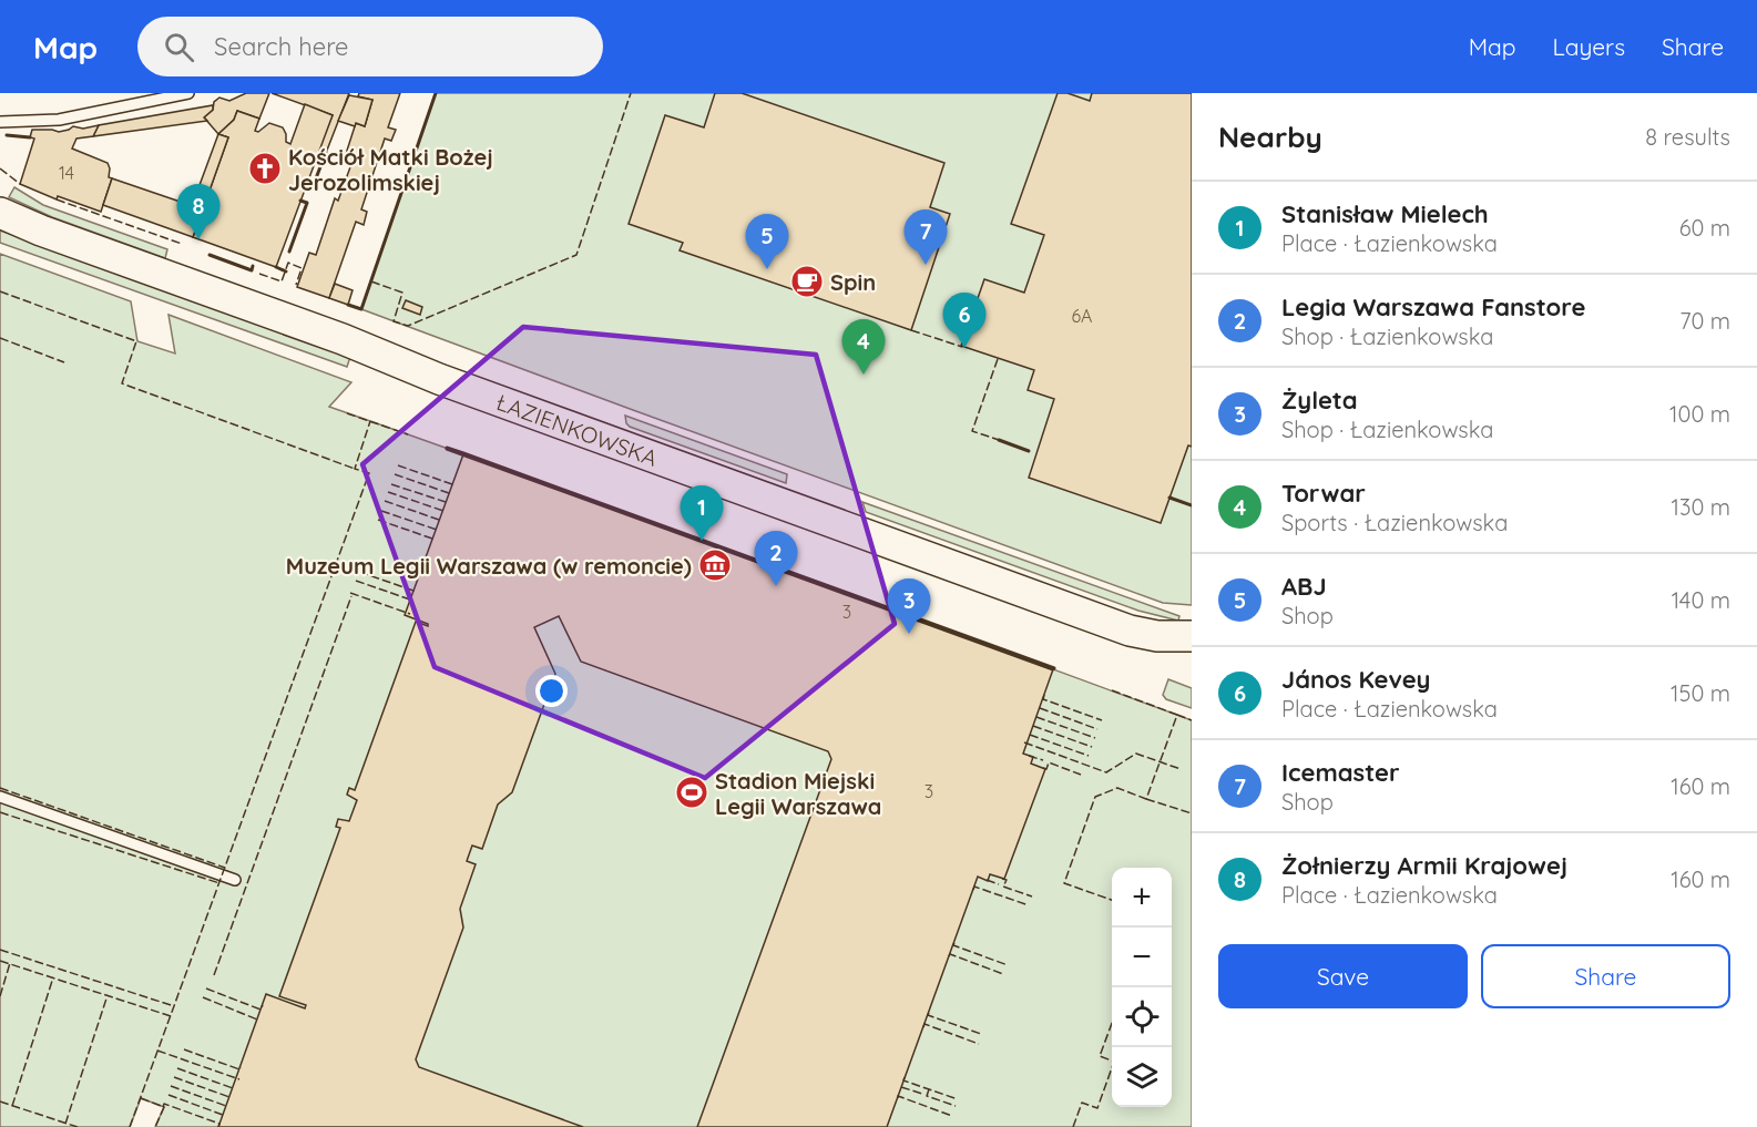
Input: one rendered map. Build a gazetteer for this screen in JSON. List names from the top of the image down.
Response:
{
  "streets": {
    "street": ["ŁAZIENKOWSKA"]
  },
  "places": {
    "church": ["Kościół Matki Bożej Jerozolimskiej"],
    "cafe": ["Spin"],
    "museum": ["Muzeum Legii Warszawa (w remoncie)"],
    "sports": ["Stadion Miejski Legii Warszawa"]
  },
  "house_numbers": [
    "14",
    "6A",
    "3",
    "3"
  ],
  "page": {
    "header": "Map",
    "search": "Search here",
    "nav": ["Map", "Layers", "Share"],
    "heading": ["Nearby", "8 results"],
    "list": [
      {
        "mark": "1",
        "name": "Stanisław Mielech",
        "note": "Place · Łazienkowska",
        "value": "60 m"
      },
      {
        "mark": "2",
        "name": "Legia Warszawa Fanstore",
        "note": "Shop · Łazienkowska",
        "value": "70 m"
      },
      {
        "mark": "3",
        "name": "Żyleta",
        "note": "Shop · Łazienkowska",
        "value": "100 m"
      },
      {
        "mark": "4",
        "name": "Torwar",
        "note": "Sports · Łazienkowska",
        "value": "130 m"
      },
      {
        "mark": "5",
        "name": "ABJ",
        "note": "Shop",
        "value": "140 m"
      },
      {
        "mark": "6",
        "name": "János Kevey",
        "note": "Place · Łazienkowska",
        "value": "150 m"
      },
      {
        "mark": "7",
        "name": "Icemaster",
        "note": "Shop",
        "value": "160 m"
      },
      {
        "mark": "8",
        "name": "Żołnierzy Armii Krajowej",
        "note": "Place · Łazienkowska",
        "value": "160 m"
      }
    ],
    "pins": [
      "8",
      "7",
      "5",
      "6",
      "4",
      "1",
      "2",
      "3"
    ],
    "map_buttons": ["+", "−"],
    "buttons": ["Save", "Share"]
  }
}
